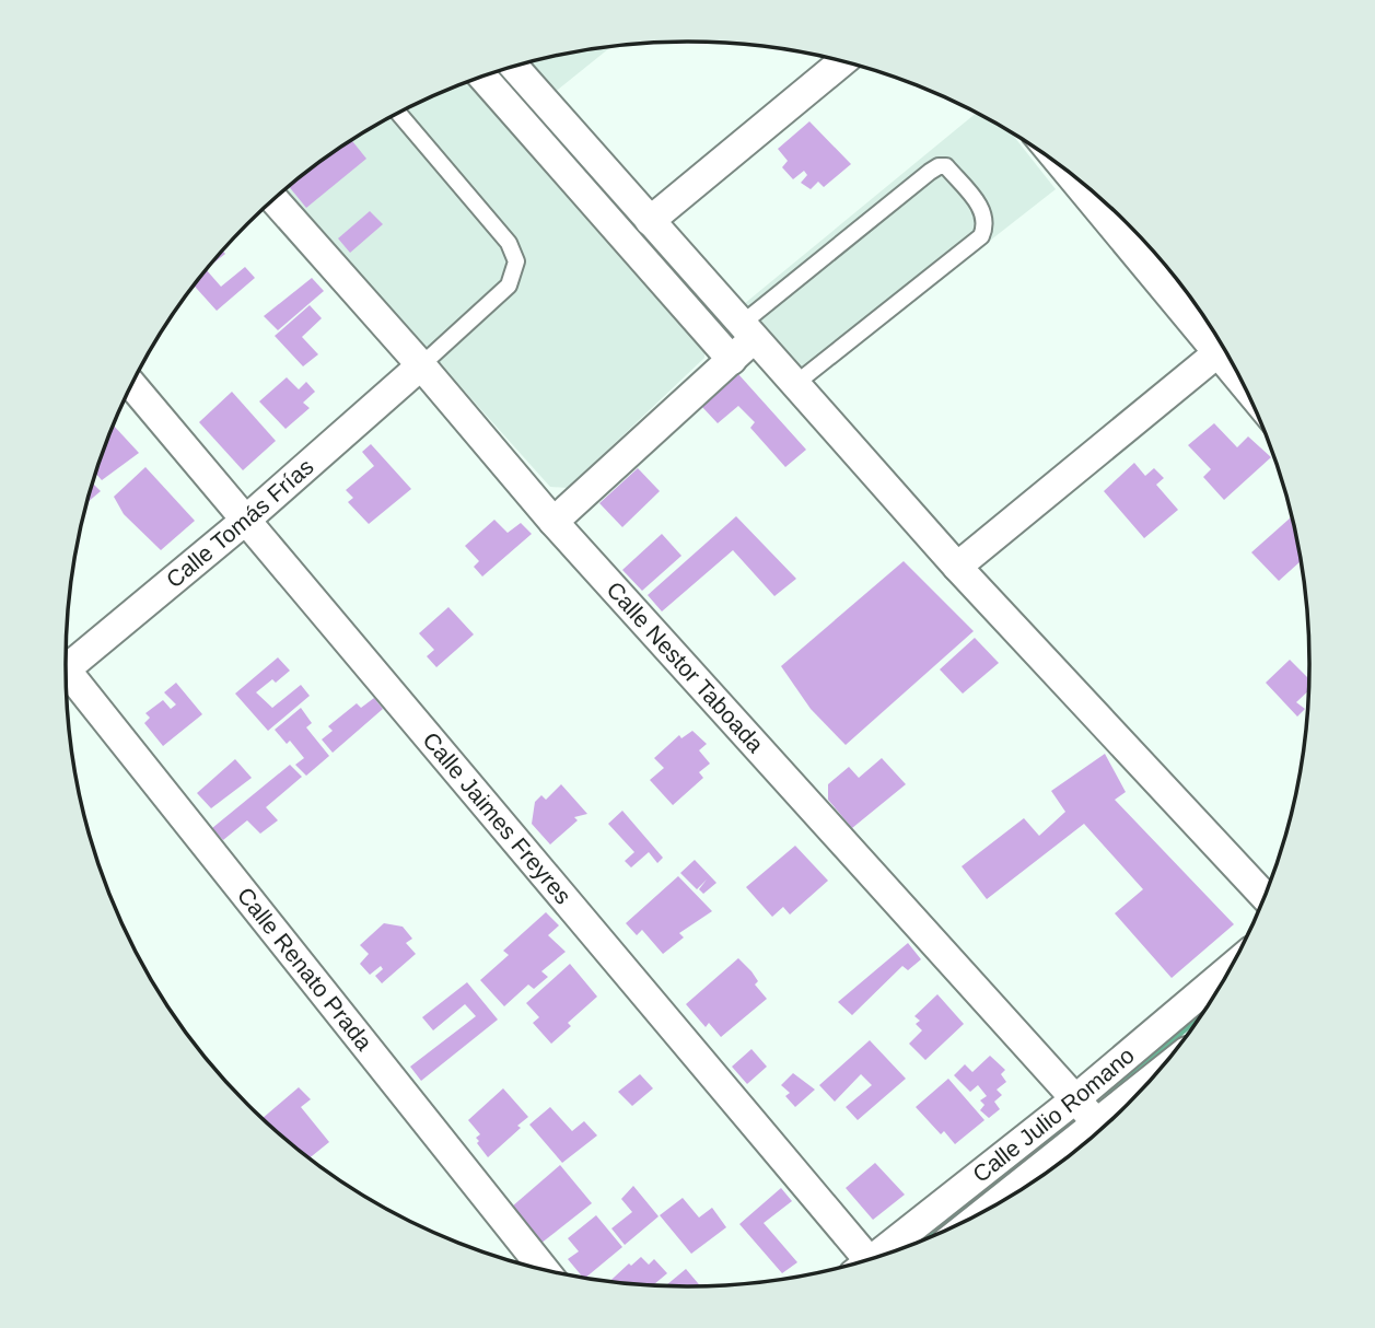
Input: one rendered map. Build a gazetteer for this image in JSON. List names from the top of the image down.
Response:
{
  "streets": {
    "street": [
      "Calle Tomás Frías",
      "Calle Nestor Taboada",
      "Calle Jaimes Freyres",
      "Calle Renato Prada",
      "Calle Julio Romano"
    ]
  },
  "crossings": [
    ["Calle Tomás Frías", "Calle Nestor Taboada"],
    ["Calle Tomás Frías", "Calle Jaimes Freyres"],
    ["Calle Nestor Taboada", "Calle Julio Romano"]
  ]
}
